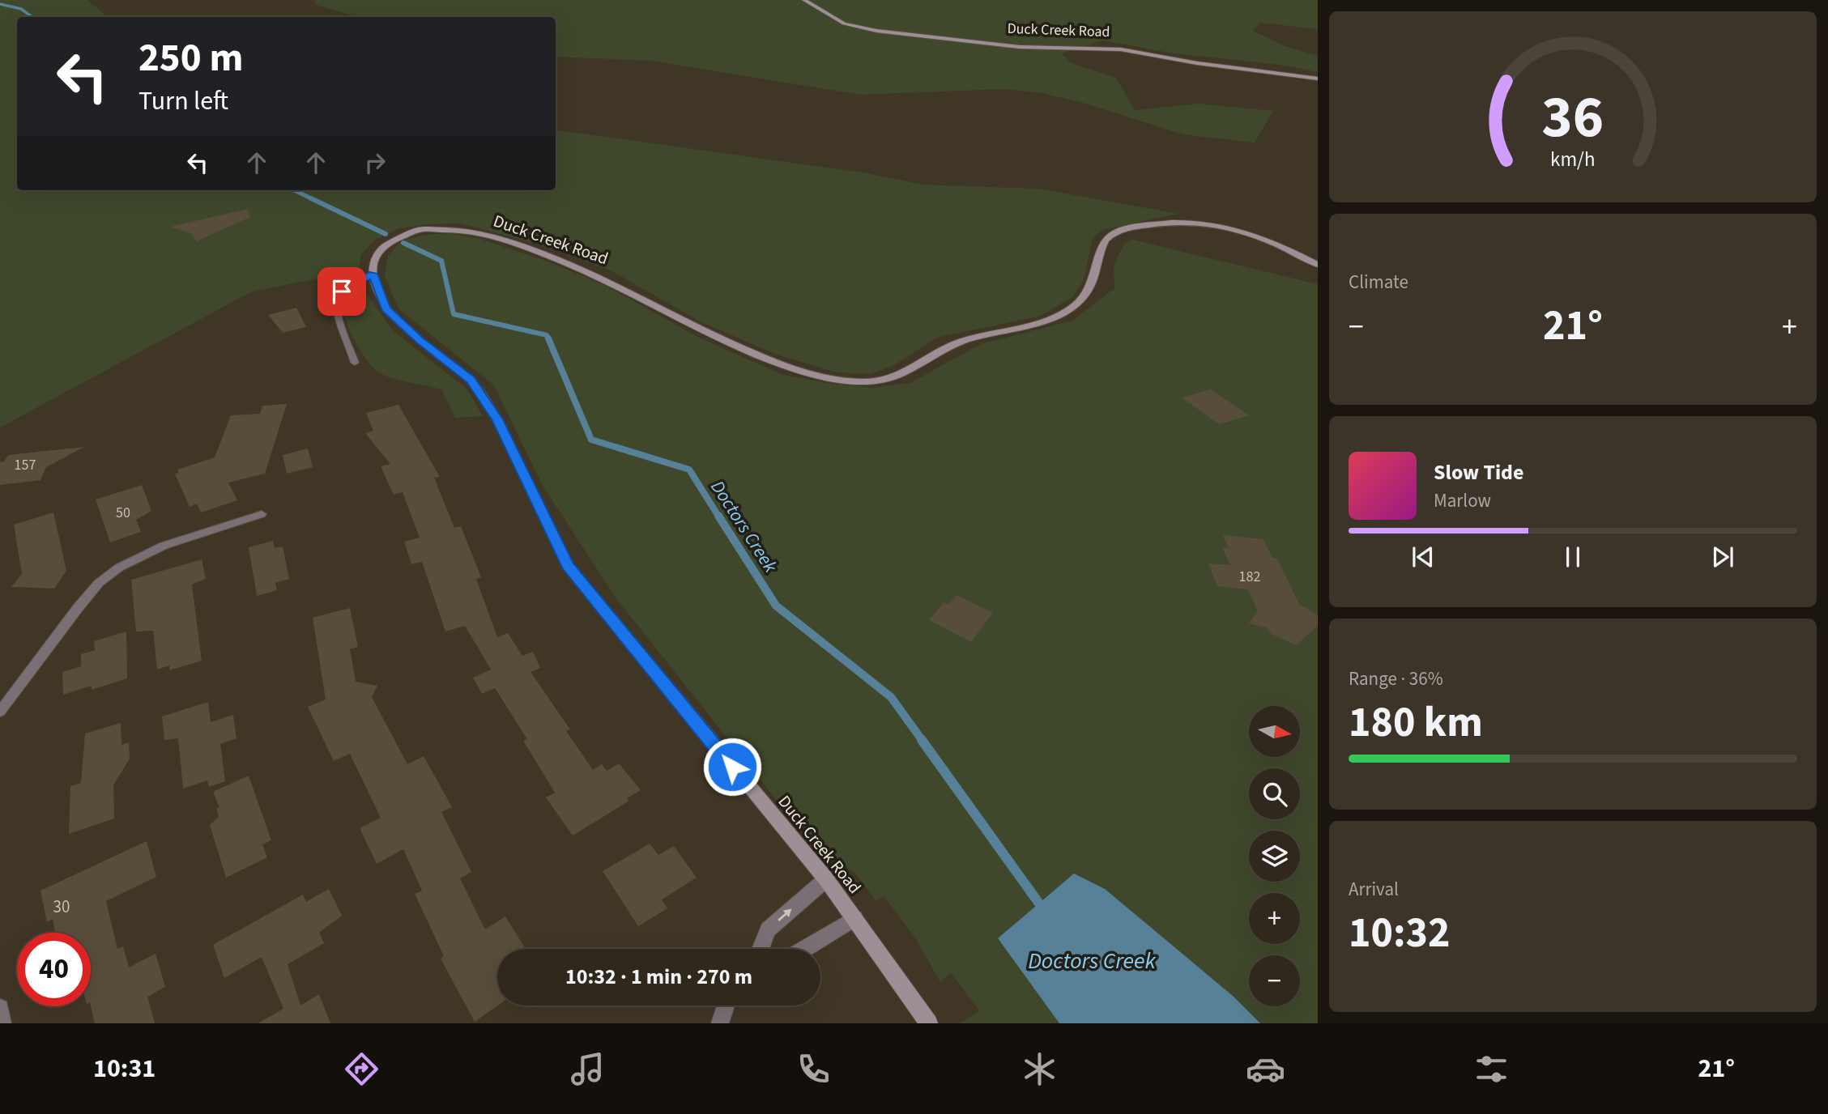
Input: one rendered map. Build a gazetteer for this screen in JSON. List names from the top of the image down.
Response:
{
  "streets": {
    "street": ["Duck Creek Road"]
  },
  "water": ["Doctors Creek"],
  "house_numbers": [
    "157",
    "50",
    "182",
    "30"
  ],
  "north": "right",
  "page": {
    "turn": ["250 m", "Turn left"],
    "tile": [
      "Climate",
      ["Range · 36%", "180 km"],
      ["Arrival", "10:32"]
    ],
    "heat": ["−", "21°", "+"],
    "song": ["Slow Tide", "Marlow"],
    "map_buttons": ["+", "−"],
    "limit": "40",
    "trip": "10:32 · 1 min · 270 m",
    "tabs": ["10:31", "21°"],
    "gauge": ["36", "km/h"]
  }
}
